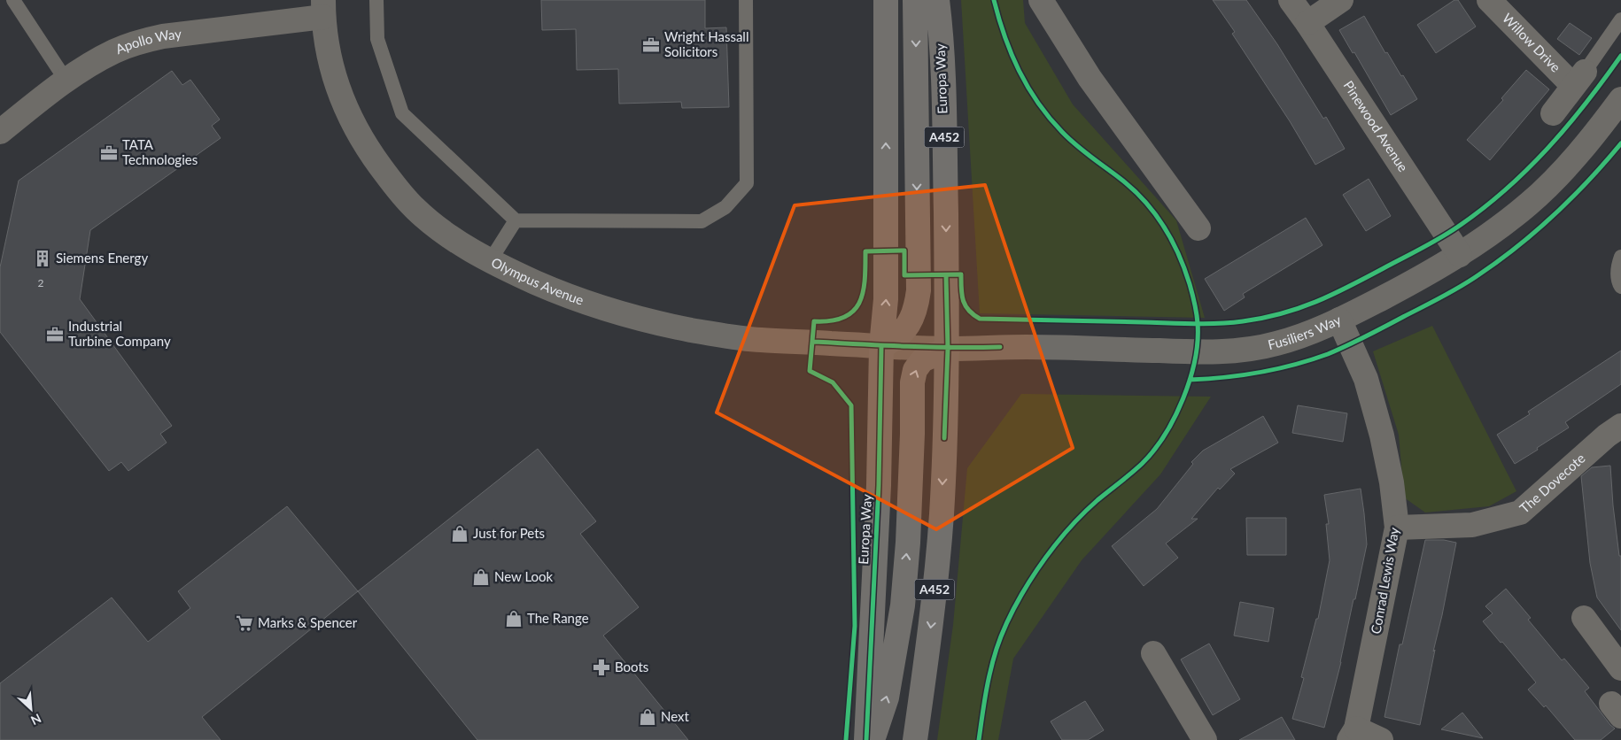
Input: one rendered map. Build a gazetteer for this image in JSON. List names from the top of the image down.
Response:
{
  "streets": {
    "highway": ["Europa Way", "A452"],
    "street": [
      "Willow Drive",
      "Apollo Way",
      "Pinewood Avenue",
      "Olympus Avenue",
      "Fusiliers Way",
      "The Dovecote",
      "Conrad Lewis Way"
    ]
  },
  "crossings": [
    ["Apollo Way", "Olympus Avenue"],
    ["Europa Way", "Olympus Avenue"],
    ["Europa Way", "Fusiliers Way"],
    ["Pinewood Avenue", "Fusiliers Way"],
    ["Olympus Avenue", "Fusiliers Way"],
    ["Fusiliers Way", "Conrad Lewis Way"],
    ["The Dovecote", "Conrad Lewis Way"]
  ],
  "places": {
    "office": ["Wright Hassall Solicitors", "TATA Technologies", "Industrial Turbine Company"],
    "building": ["Siemens Energy"],
    "shop": [
      "Just for Pets",
      "New Look",
      "The Range",
      "Next"
    ],
    "supermarket": ["Marks & Spencer"],
    "pharmacy": ["Boots"]
  },
  "house_numbers": ["2"],
  "north": "bottom right"
}
